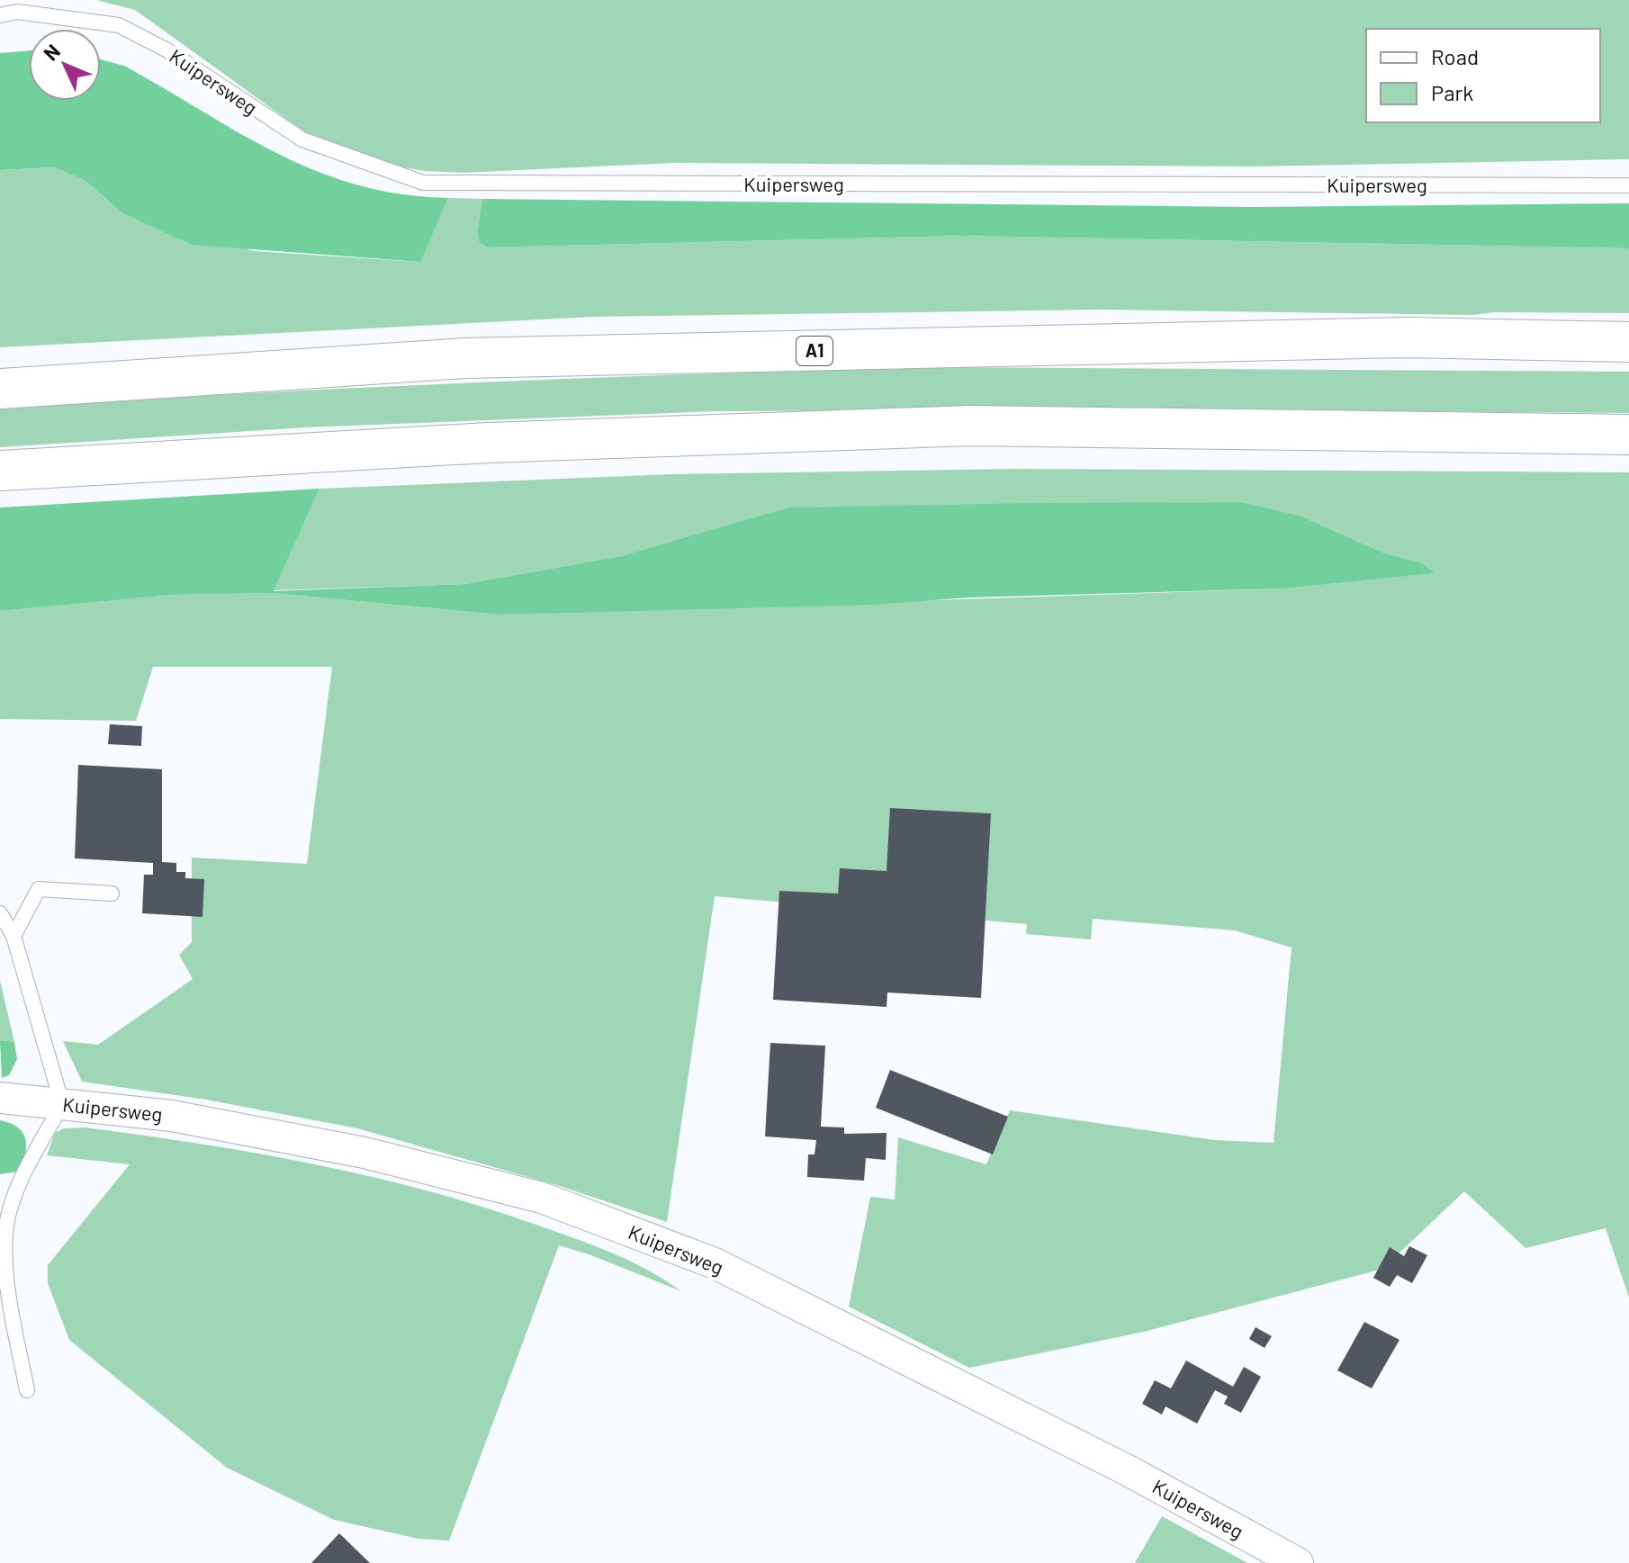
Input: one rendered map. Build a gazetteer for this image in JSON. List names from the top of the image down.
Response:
{
  "streets": {
    "highway": ["A1"],
    "street": ["Kuipersweg"]
  },
  "legend": ["Road", "Park"],
  "north": "top left"
}
